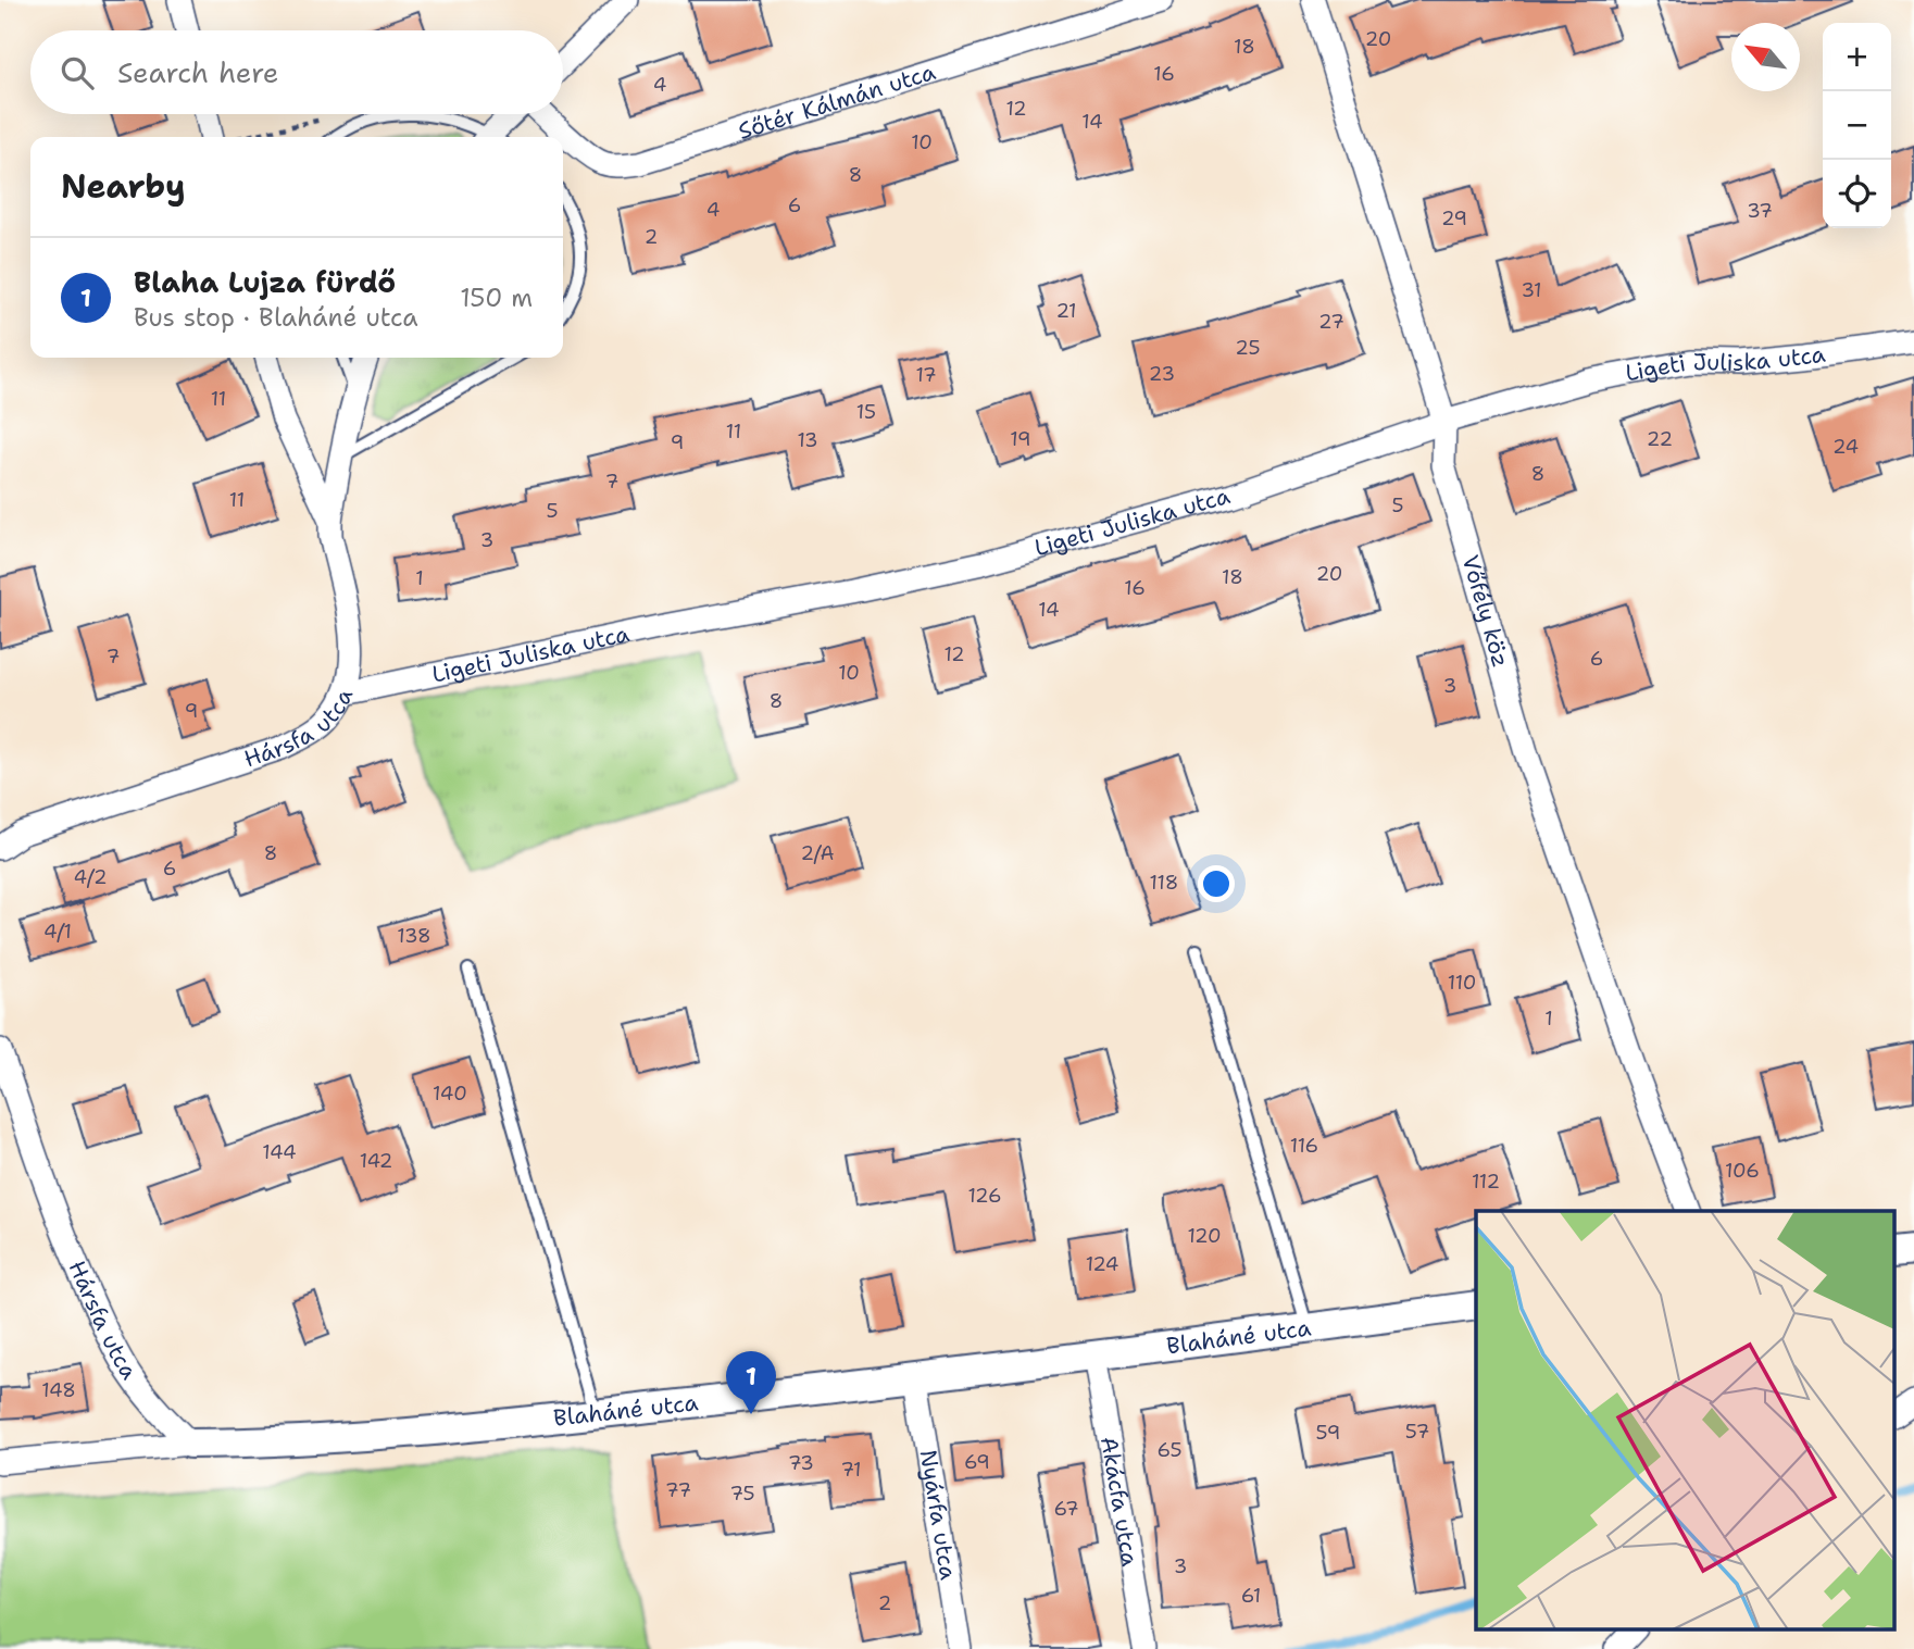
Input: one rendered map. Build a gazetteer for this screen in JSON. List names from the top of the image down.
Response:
{
  "streets": {
    "street": [
      "Sőtér Kálmán utca",
      "Ligeti Juliska utca",
      "Vőfély köz",
      "Hársfa utca",
      "Blaháné utca",
      "Akácfa utca",
      "Nyárfa utca"
    ]
  },
  "crossings": [
    ["Ligeti Juliska utca", "Vőfély köz"],
    ["Ligeti Juliska utca", "Hársfa utca"],
    ["Hársfa utca", "Blaháné utca"],
    ["Blaháné utca", "Akácfa utca"],
    ["Blaháné utca", "Nyárfa utca"]
  ],
  "house_numbers": [
    "20",
    "18",
    "16",
    "4",
    "12",
    "14",
    "10",
    "8",
    "6",
    "4",
    "37",
    "29",
    "2",
    "31",
    "21",
    "27",
    "25",
    "23",
    "17",
    "11",
    "15",
    "11",
    "19",
    "22",
    "13",
    "9",
    "24",
    "8",
    "7",
    "11",
    "5",
    "5",
    "3",
    "20",
    "18",
    "1",
    "16",
    "14",
    "12",
    "7",
    "6",
    "10",
    "3",
    "8",
    "9",
    "8",
    "2/A",
    "6",
    "4/2",
    "118",
    "4/1",
    "138",
    "110",
    "1",
    "140",
    "116",
    "144",
    "142",
    "106",
    "112",
    "126",
    "120",
    "124",
    "148",
    "57",
    "59",
    "65",
    "69",
    "73",
    "71",
    "77",
    "75",
    "67",
    "3",
    "61",
    "2"
  ],
  "north": "top left",
  "page": {
    "map_buttons": ["+", "−"],
    "search": "Search here",
    "heading": "Nearby",
    "list": [
      {
        "mark": "1",
        "name": "Blaha Lujza fürdő",
        "note": "Bus stop · Blaháné utca",
        "value": "150 m"
      }
    ],
    "pins": "1"
  }
}
